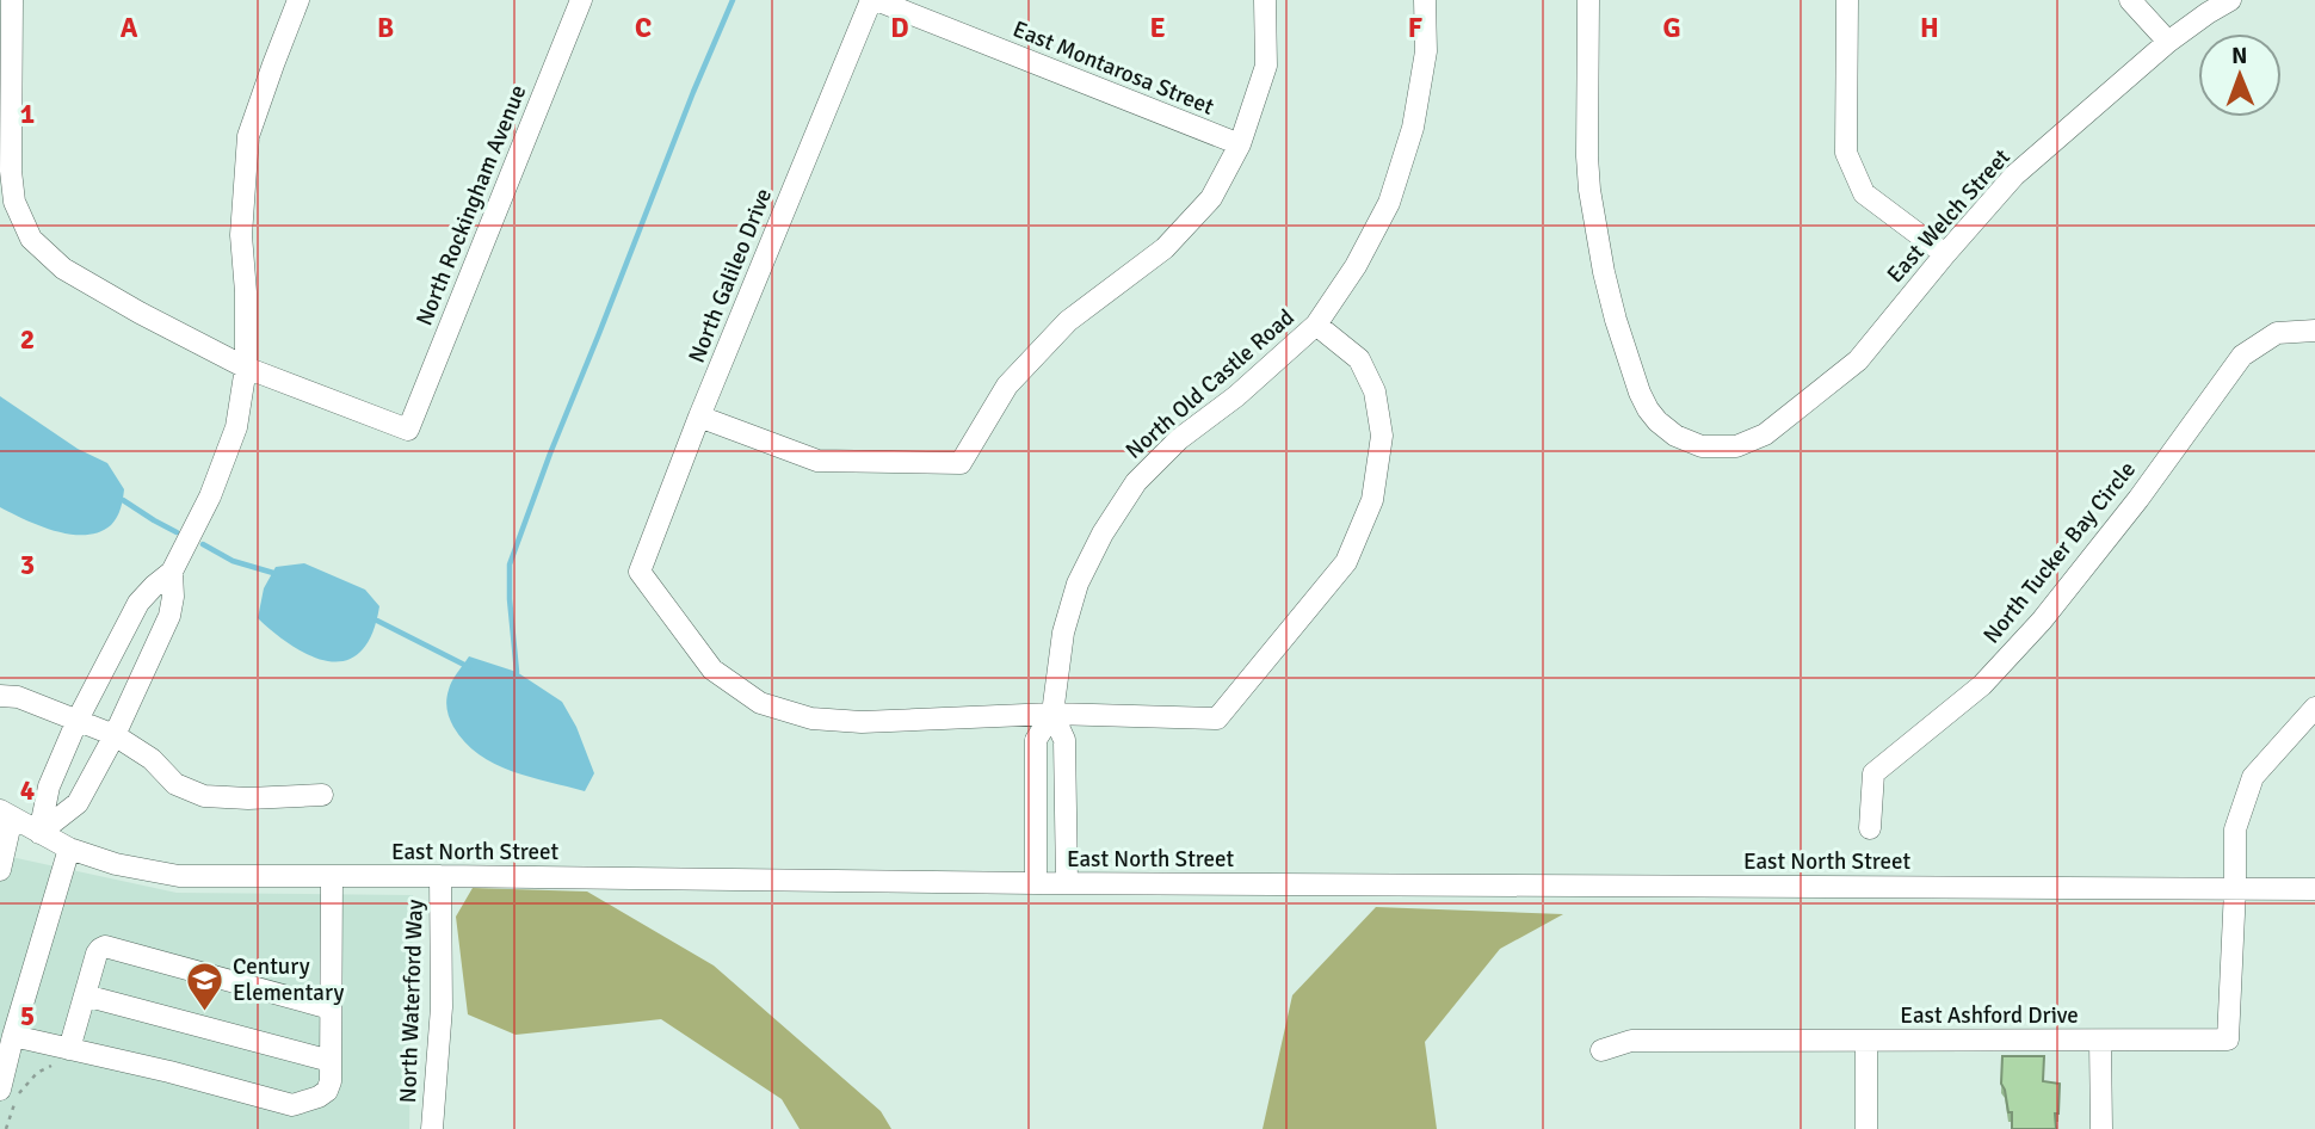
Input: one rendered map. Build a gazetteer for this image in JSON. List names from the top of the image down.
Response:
{
  "streets": {
    "street": [
      "East Montarosa Street",
      "North Rockingham Avenue",
      "East Welch Street",
      "North Galileo Drive",
      "North Old Castle Road",
      "North Tucker Bay Circle",
      "East North Street",
      "North Waterford Way",
      "East Ashford Drive"
    ]
  },
  "crossings": [
    ["East Montarosa Street", "North Galileo Drive"],
    ["North Galileo Drive", "North Old Castle Road"],
    ["East North Street", "North Waterford Way"],
    ["East North Street", "East Ashford Drive"]
  ],
  "places": {
    "school or university": ["Century Elementary"]
  },
  "north": "top",
  "grid": {
    "columns": [
      "A",
      "B",
      "C",
      "D",
      "E",
      "F",
      "G",
      "H"
    ],
    "rows": [
      "1",
      "2",
      "3",
      "4",
      "5"
    ]
  }
}
